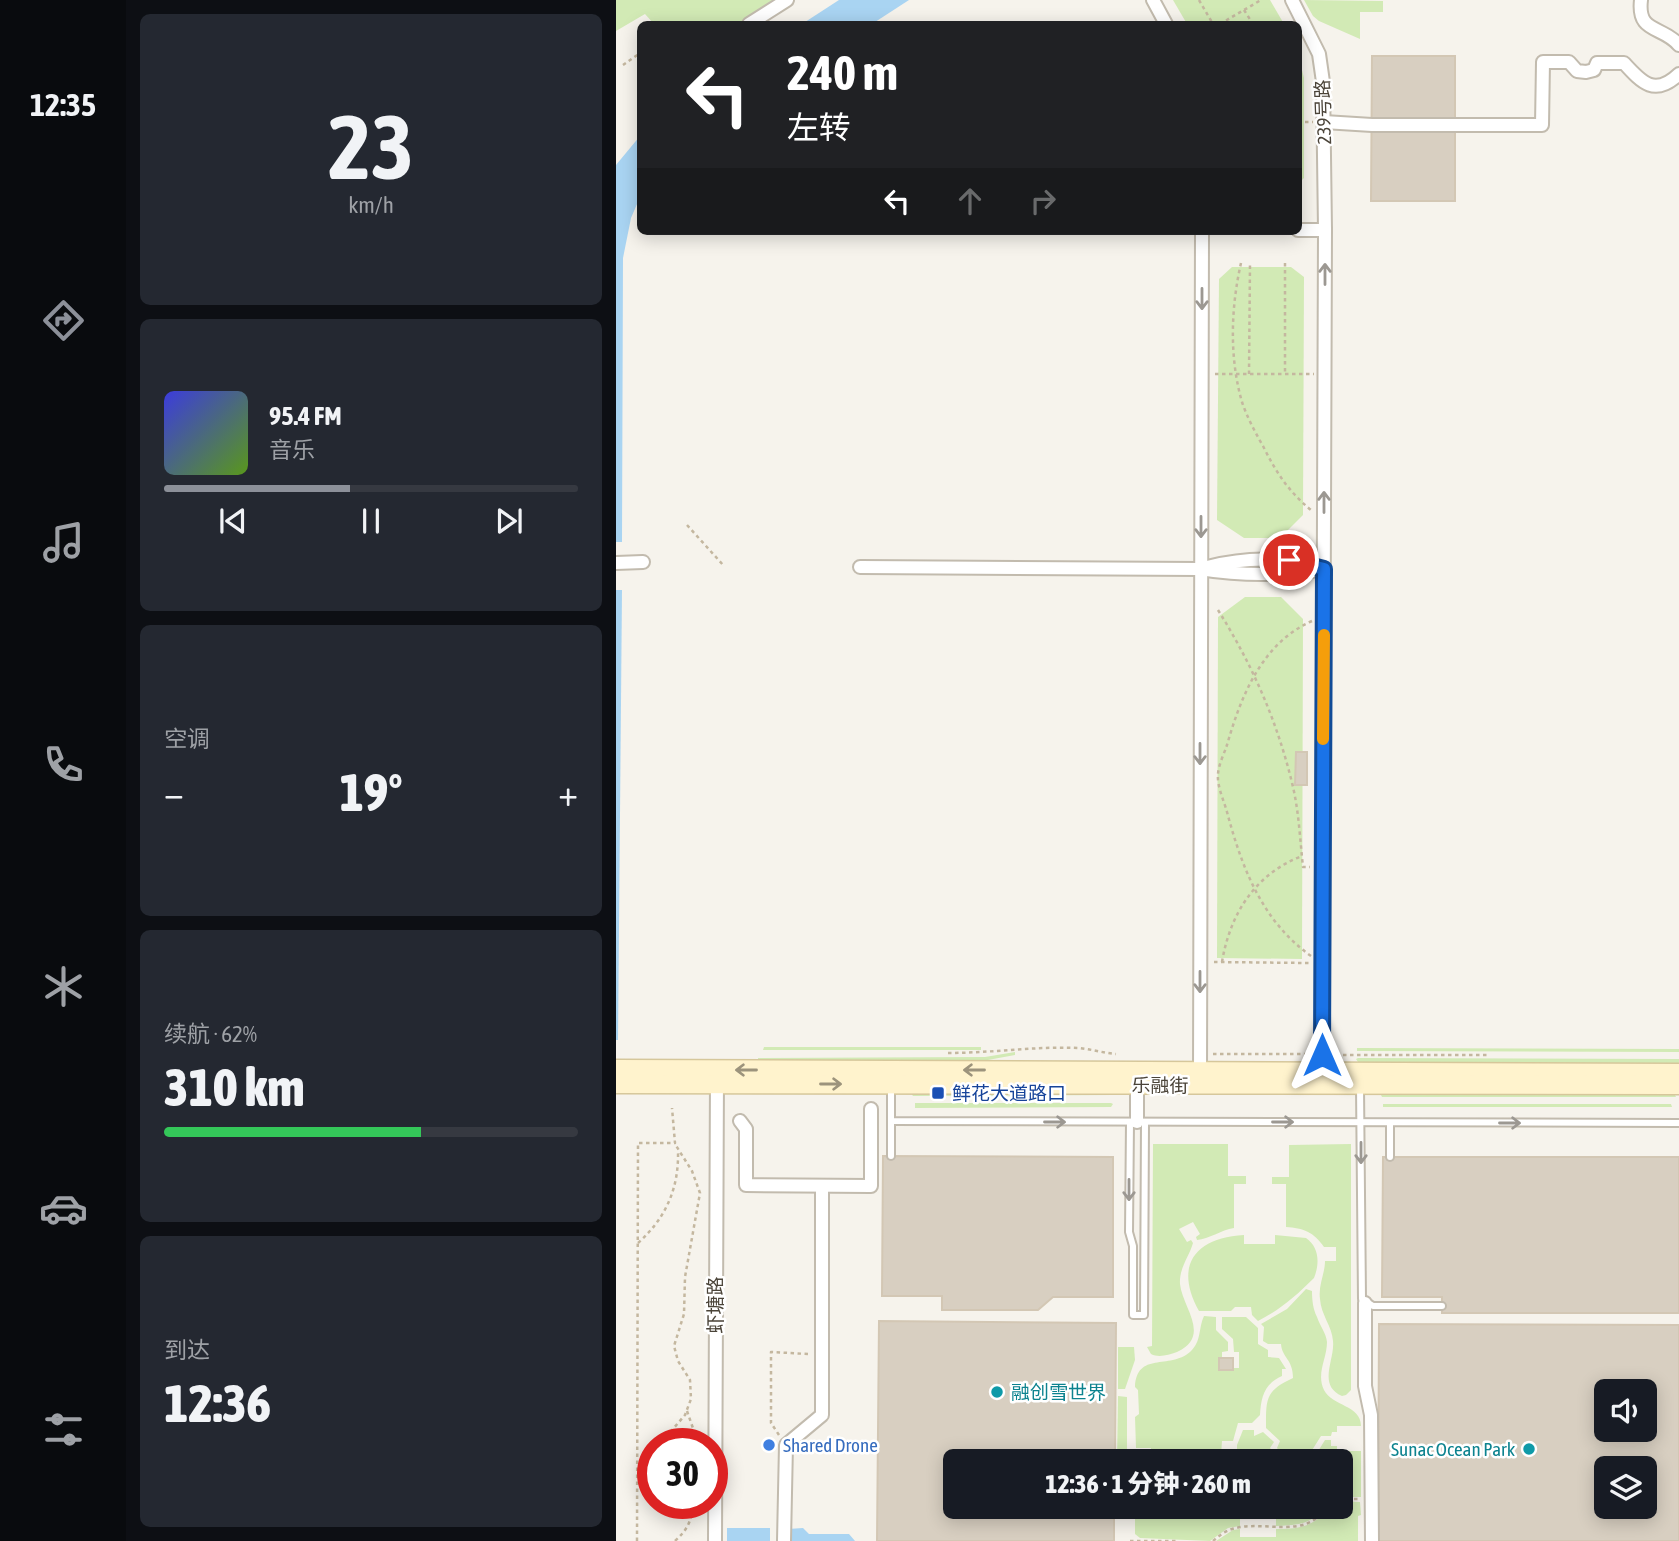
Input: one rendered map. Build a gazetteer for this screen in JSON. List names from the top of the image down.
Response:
{
  "streets": {
    "street": ["239号路", "乐融街", "虾塘路"]
  },
  "crossings": [
    ["239号路", "乐融街"],
    ["乐融街", "虾塘路"]
  ],
  "places": {
    "transit": ["鲜花大道路口"],
    "other": ["融创雪世界", "Shared Drone", "Sunac Ocean Park"]
  },
  "page": {
    "tabs": "12:35",
    "tile": [
      ["23", "km/h"],
      "空调",
      ["续航 · 62%", "310 km"],
      ["到达", "12:36"]
    ],
    "turn": ["240 m", "左转"],
    "song": ["95.4 FM", "音乐"],
    "heat": ["−", "19°", "+"],
    "limit": "30",
    "trip": "12:36 · 1 分钟 · 260 m"
  }
}
